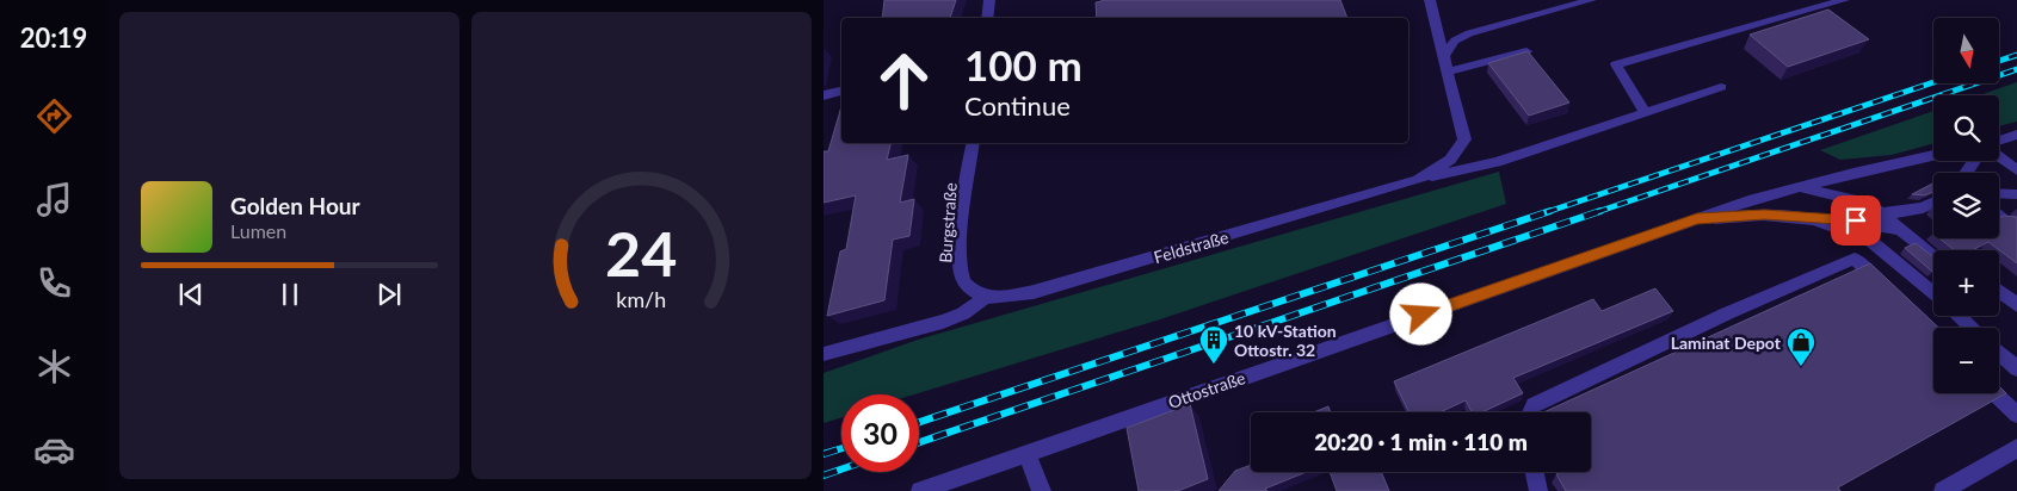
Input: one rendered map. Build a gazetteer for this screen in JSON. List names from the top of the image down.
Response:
{
  "streets": {
    "street": ["Burgstraße", "Feldstraße", "Ottostraße"]
  },
  "crossings": [
    ["Burgstraße", "Feldstraße"]
  ],
  "places": {
    "building": ["10 kV-Station Ottostr. 32"],
    "shop": ["Laminat Depot"]
  },
  "north": "bottom",
  "page": {
    "tabs": "20:19",
    "map_buttons": ["+", "−"],
    "turn": ["100 m", "Continue"],
    "song": ["Golden Hour", "Lumen"],
    "limit": "30",
    "trip": "20:20 · 1 min · 110 m",
    "gauge": ["24", "km/h"]
  }
}
